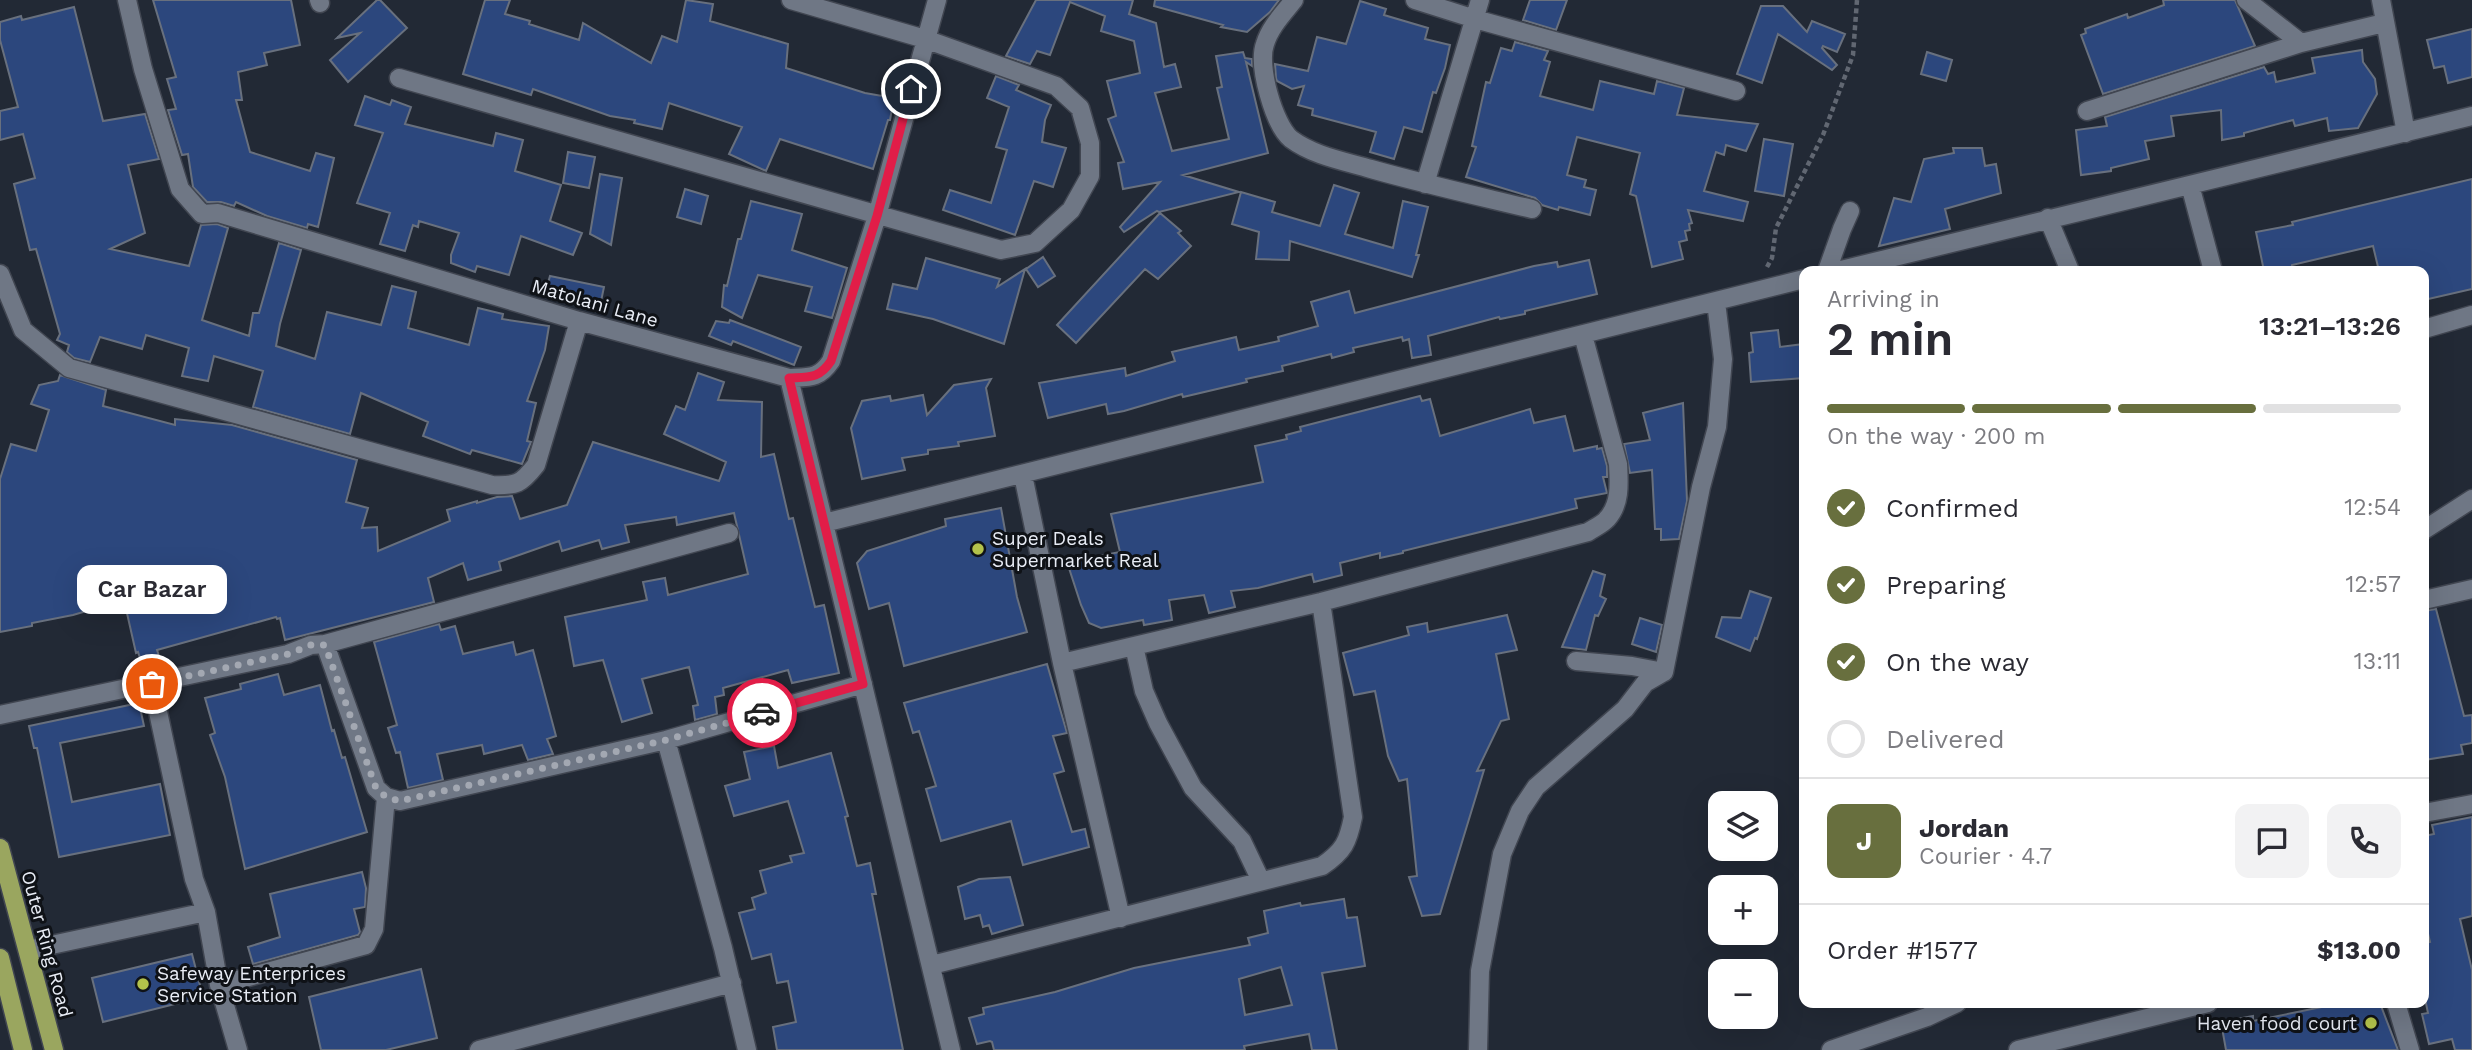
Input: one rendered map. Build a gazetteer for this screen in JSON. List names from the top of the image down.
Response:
{
  "streets": {
    "main road": ["Outer Ring Road"],
    "street": ["Matolani Lane"]
  },
  "places": [
    "Super Deals Supermarket Real",
    "Car Bazar",
    "Safeway Enterprices Service Station",
    "Haven food court"
  ],
  "page": {
    "heading": ["2 min", "Arriving in", "13:21–13:26"],
    "panel": [
      "Jordan",
      "Courier · 4.7",
      "Order #1577",
      "$13.00"
    ],
    "bar": "On the way · 200 m",
    "list": [
      ["Confirmed", "12:54"],
      ["Preparing", "12:57"],
      ["On the way", "13:11"],
      "Delivered"
    ],
    "bubble": "Car Bazar",
    "map_buttons": ["+", "−"],
    "round": "J"
  }
}
